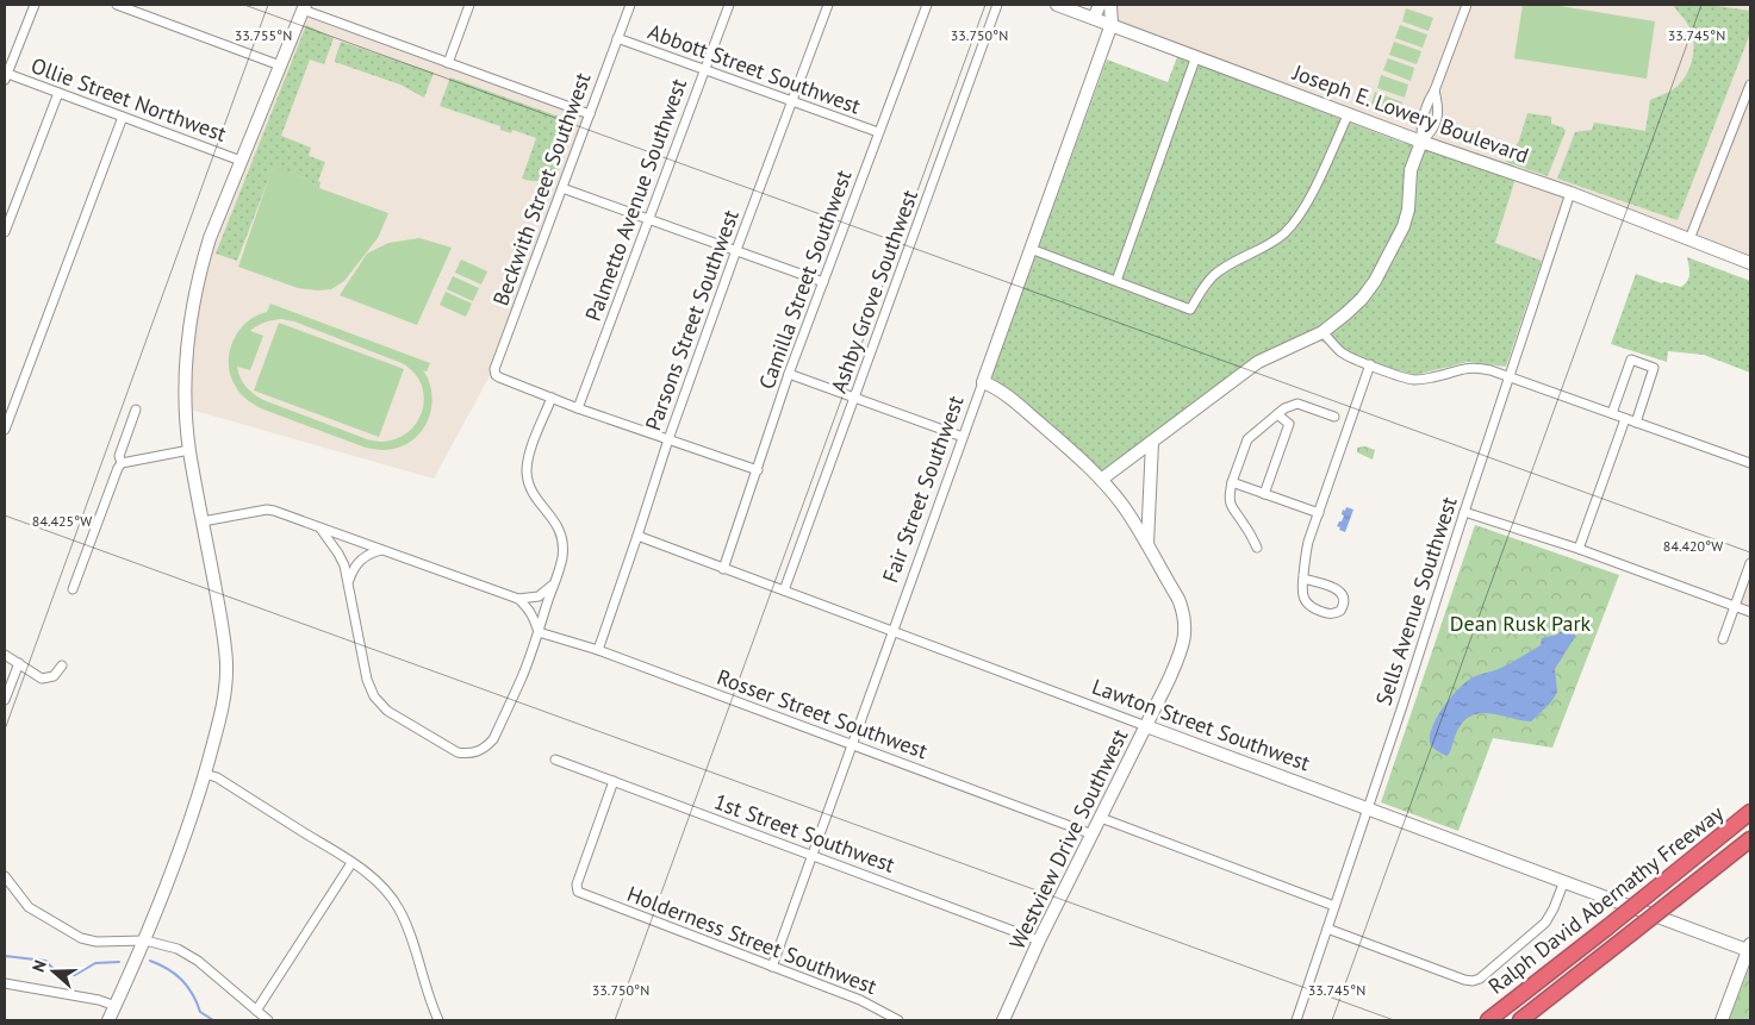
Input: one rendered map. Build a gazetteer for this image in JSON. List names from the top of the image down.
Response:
{
  "streets": {
    "highway": ["Ralph David Abernathy Freeway"],
    "street": [
      "Abbott Street Southwest",
      "Ollie Street Northwest",
      "Joseph E. Lowery Boulevard",
      "Beckwith Street Southwest",
      "Palmetto Avenue Southwest",
      "Camilla Street Southwest",
      "Ashby Grove Southwest",
      "Parsons Street Southwest",
      "Fair Street Southwest",
      "Sells Avenue Southwest",
      "Rosser Street Southwest",
      "Lawton Street Southwest",
      "1st Street Southwest",
      "Westview Drive Southwest",
      "Holderness Street Southwest"
    ]
  },
  "crossings": [
    ["Abbott Street Southwest", "Beckwith Street Southwest"],
    ["Abbott Street Southwest", "Palmetto Avenue Southwest"],
    ["Abbott Street Southwest", "Camilla Street Southwest"],
    ["Abbott Street Southwest", "Parsons Street Southwest"],
    ["Joseph E. Lowery Boulevard", "Fair Street Southwest"],
    ["Joseph E. Lowery Boulevard", "Sells Avenue Southwest"],
    ["Camilla Street Southwest", "Lawton Street Southwest"],
    ["Ashby Grove Southwest", "Lawton Street Southwest"],
    ["Parsons Street Southwest", "Rosser Street Southwest"],
    ["Parsons Street Southwest", "Lawton Street Southwest"],
    ["Fair Street Southwest", "Rosser Street Southwest"],
    ["Fair Street Southwest", "Lawton Street Southwest"],
    ["Fair Street Southwest", "1st Street Southwest"],
    ["Fair Street Southwest", "Westview Drive Southwest"],
    ["Fair Street Southwest", "Holderness Street Southwest"],
    ["Sells Avenue Southwest", "Lawton Street Southwest"],
    ["Rosser Street Southwest", "Westview Drive Southwest"],
    ["Lawton Street Southwest", "Westview Drive Southwest"],
    ["1st Street Southwest", "Westview Drive Southwest"],
    ["1st Street Southwest", "Holderness Street Southwest"]
  ],
  "parks": ["Dean Rusk Park"],
  "north": "left",
  "coordinates": [
    "33.755°N",
    "33.750°N",
    "33.745°N",
    "84.425°W",
    "84.420°W"
  ]
}
